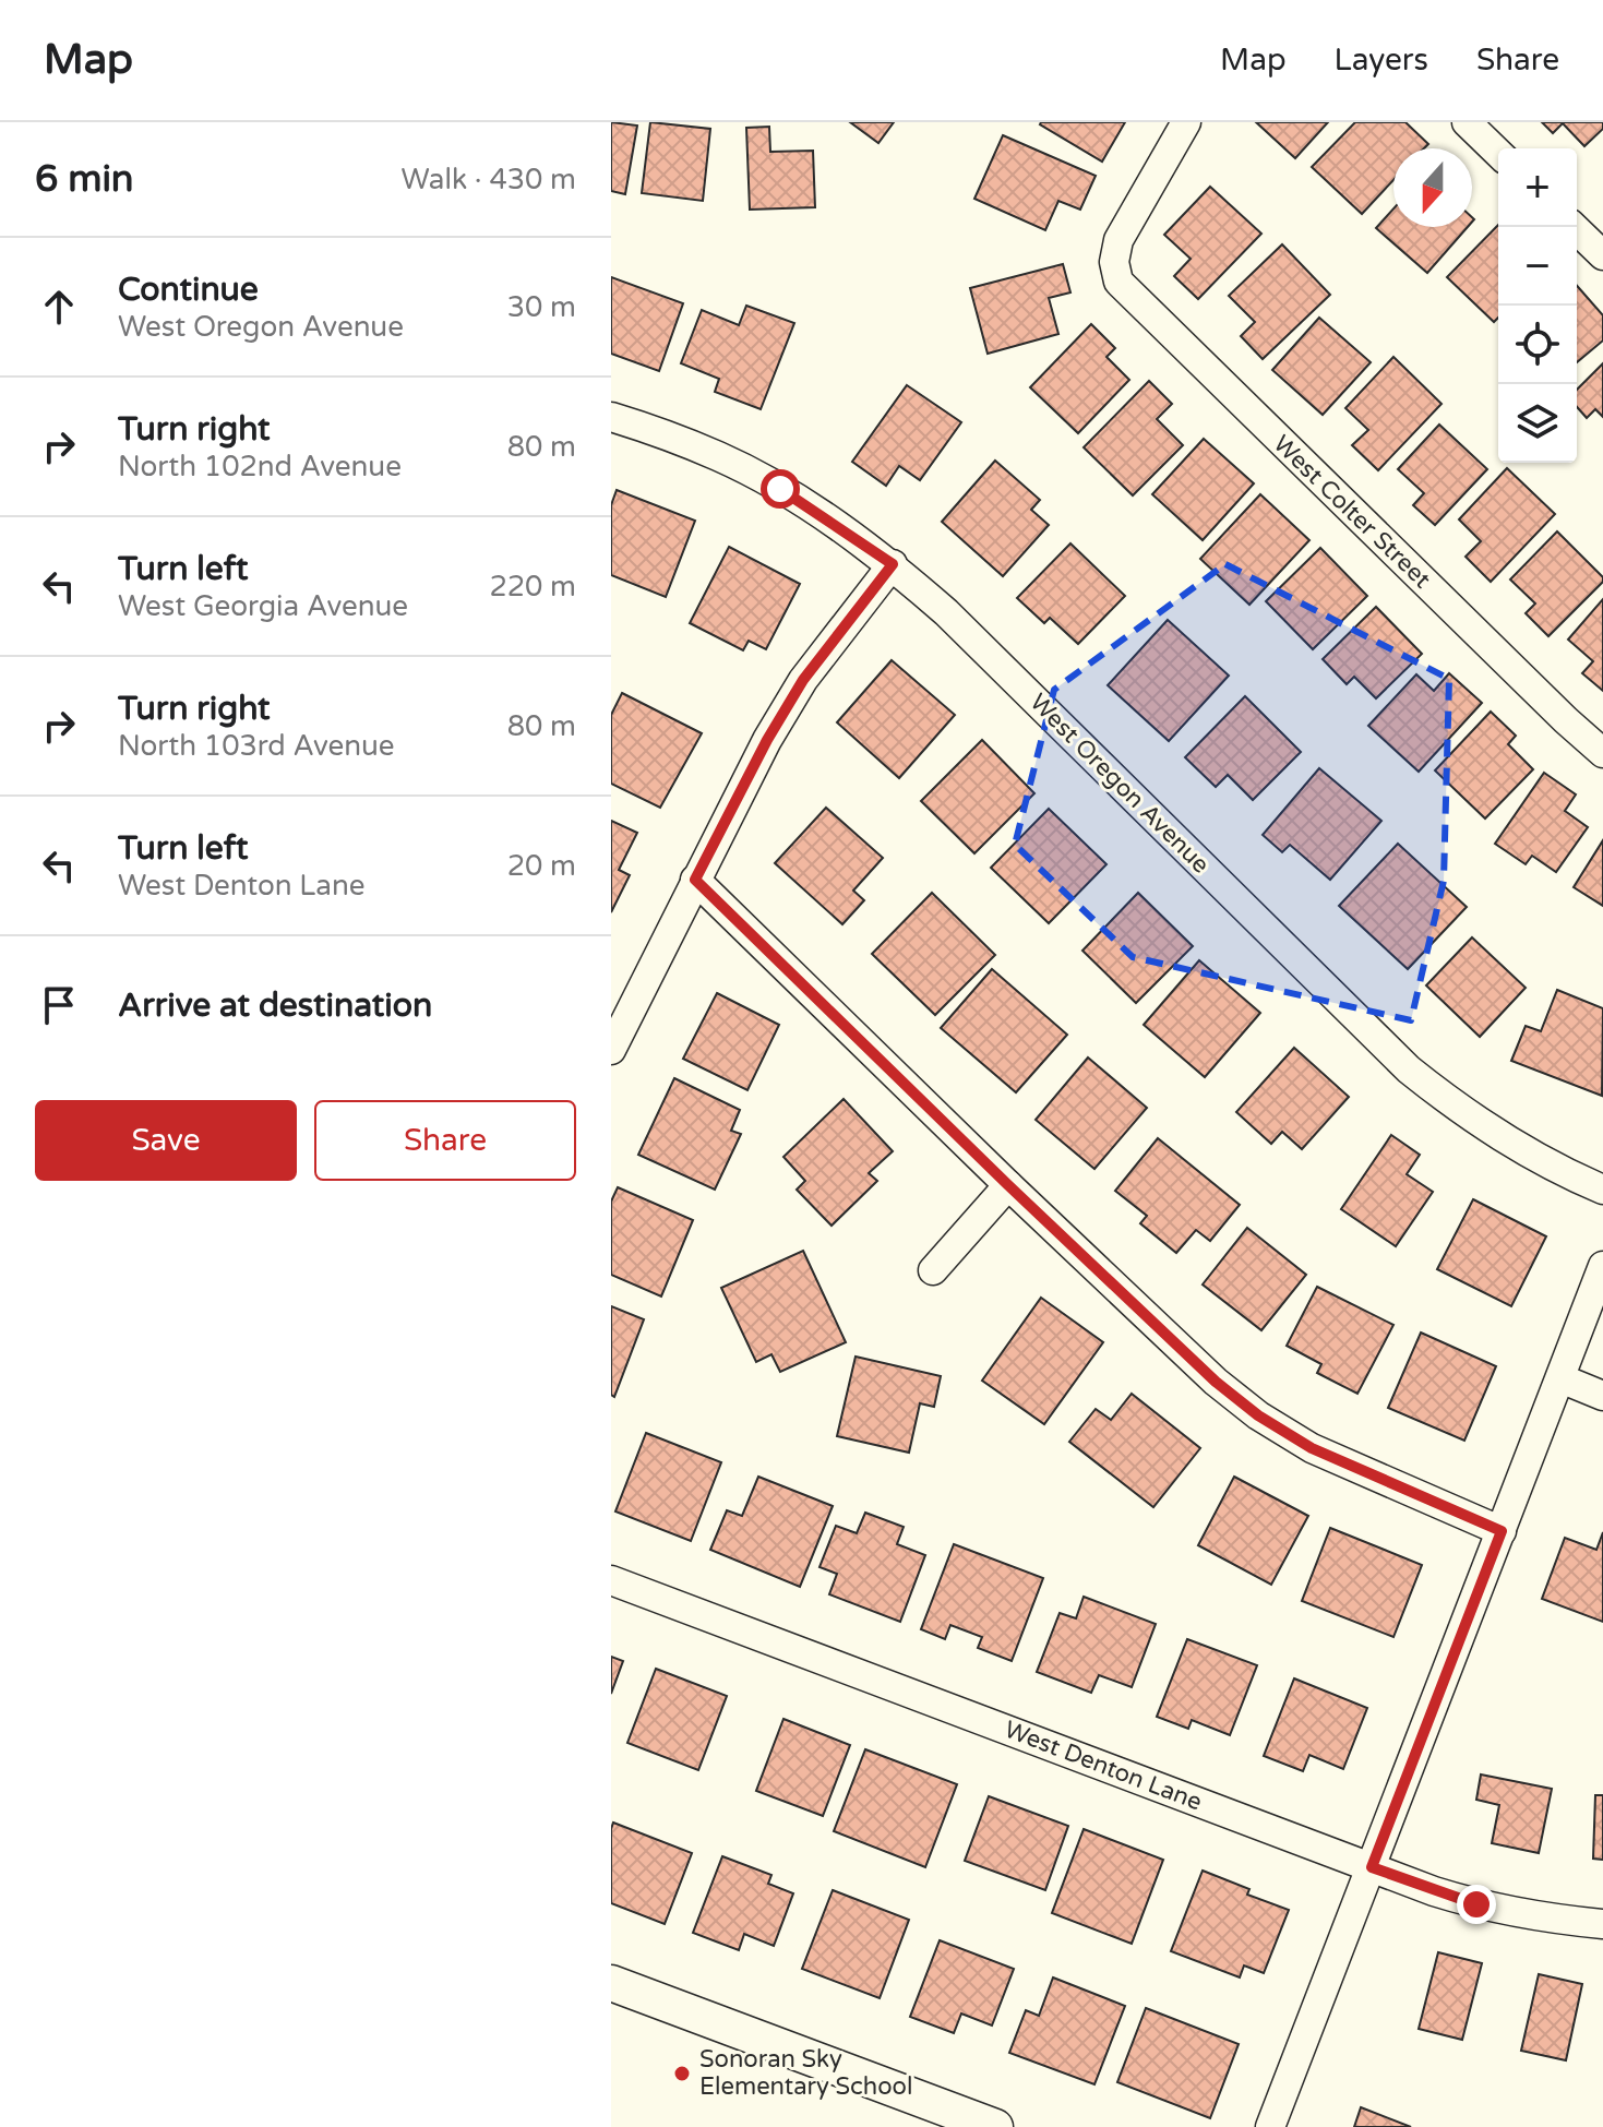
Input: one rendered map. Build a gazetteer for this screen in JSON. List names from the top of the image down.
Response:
{
  "streets": {
    "street": ["West Colter Street", "West Oregon Avenue", "West Denton Lane"]
  },
  "places": ["Sonoran Sky Elementary School"],
  "north": "bottom",
  "page": {
    "header": "Map",
    "nav": ["Map", "Layers", "Share"],
    "heading": ["6 min", "Walk · 430 m"],
    "map_buttons": ["+", "−"],
    "list": [
      ["Continue", "West Oregon Avenue", "30 m"],
      ["Turn right", "North 102nd Avenue", "80 m"],
      ["Turn left", "West Georgia Avenue", "220 m"],
      ["Turn right", "North 103rd Avenue", "80 m"],
      ["Turn left", "West Denton Lane", "20 m"],
      "Arrive at destination"
    ],
    "buttons": ["Save", "Share"]
  }
}
